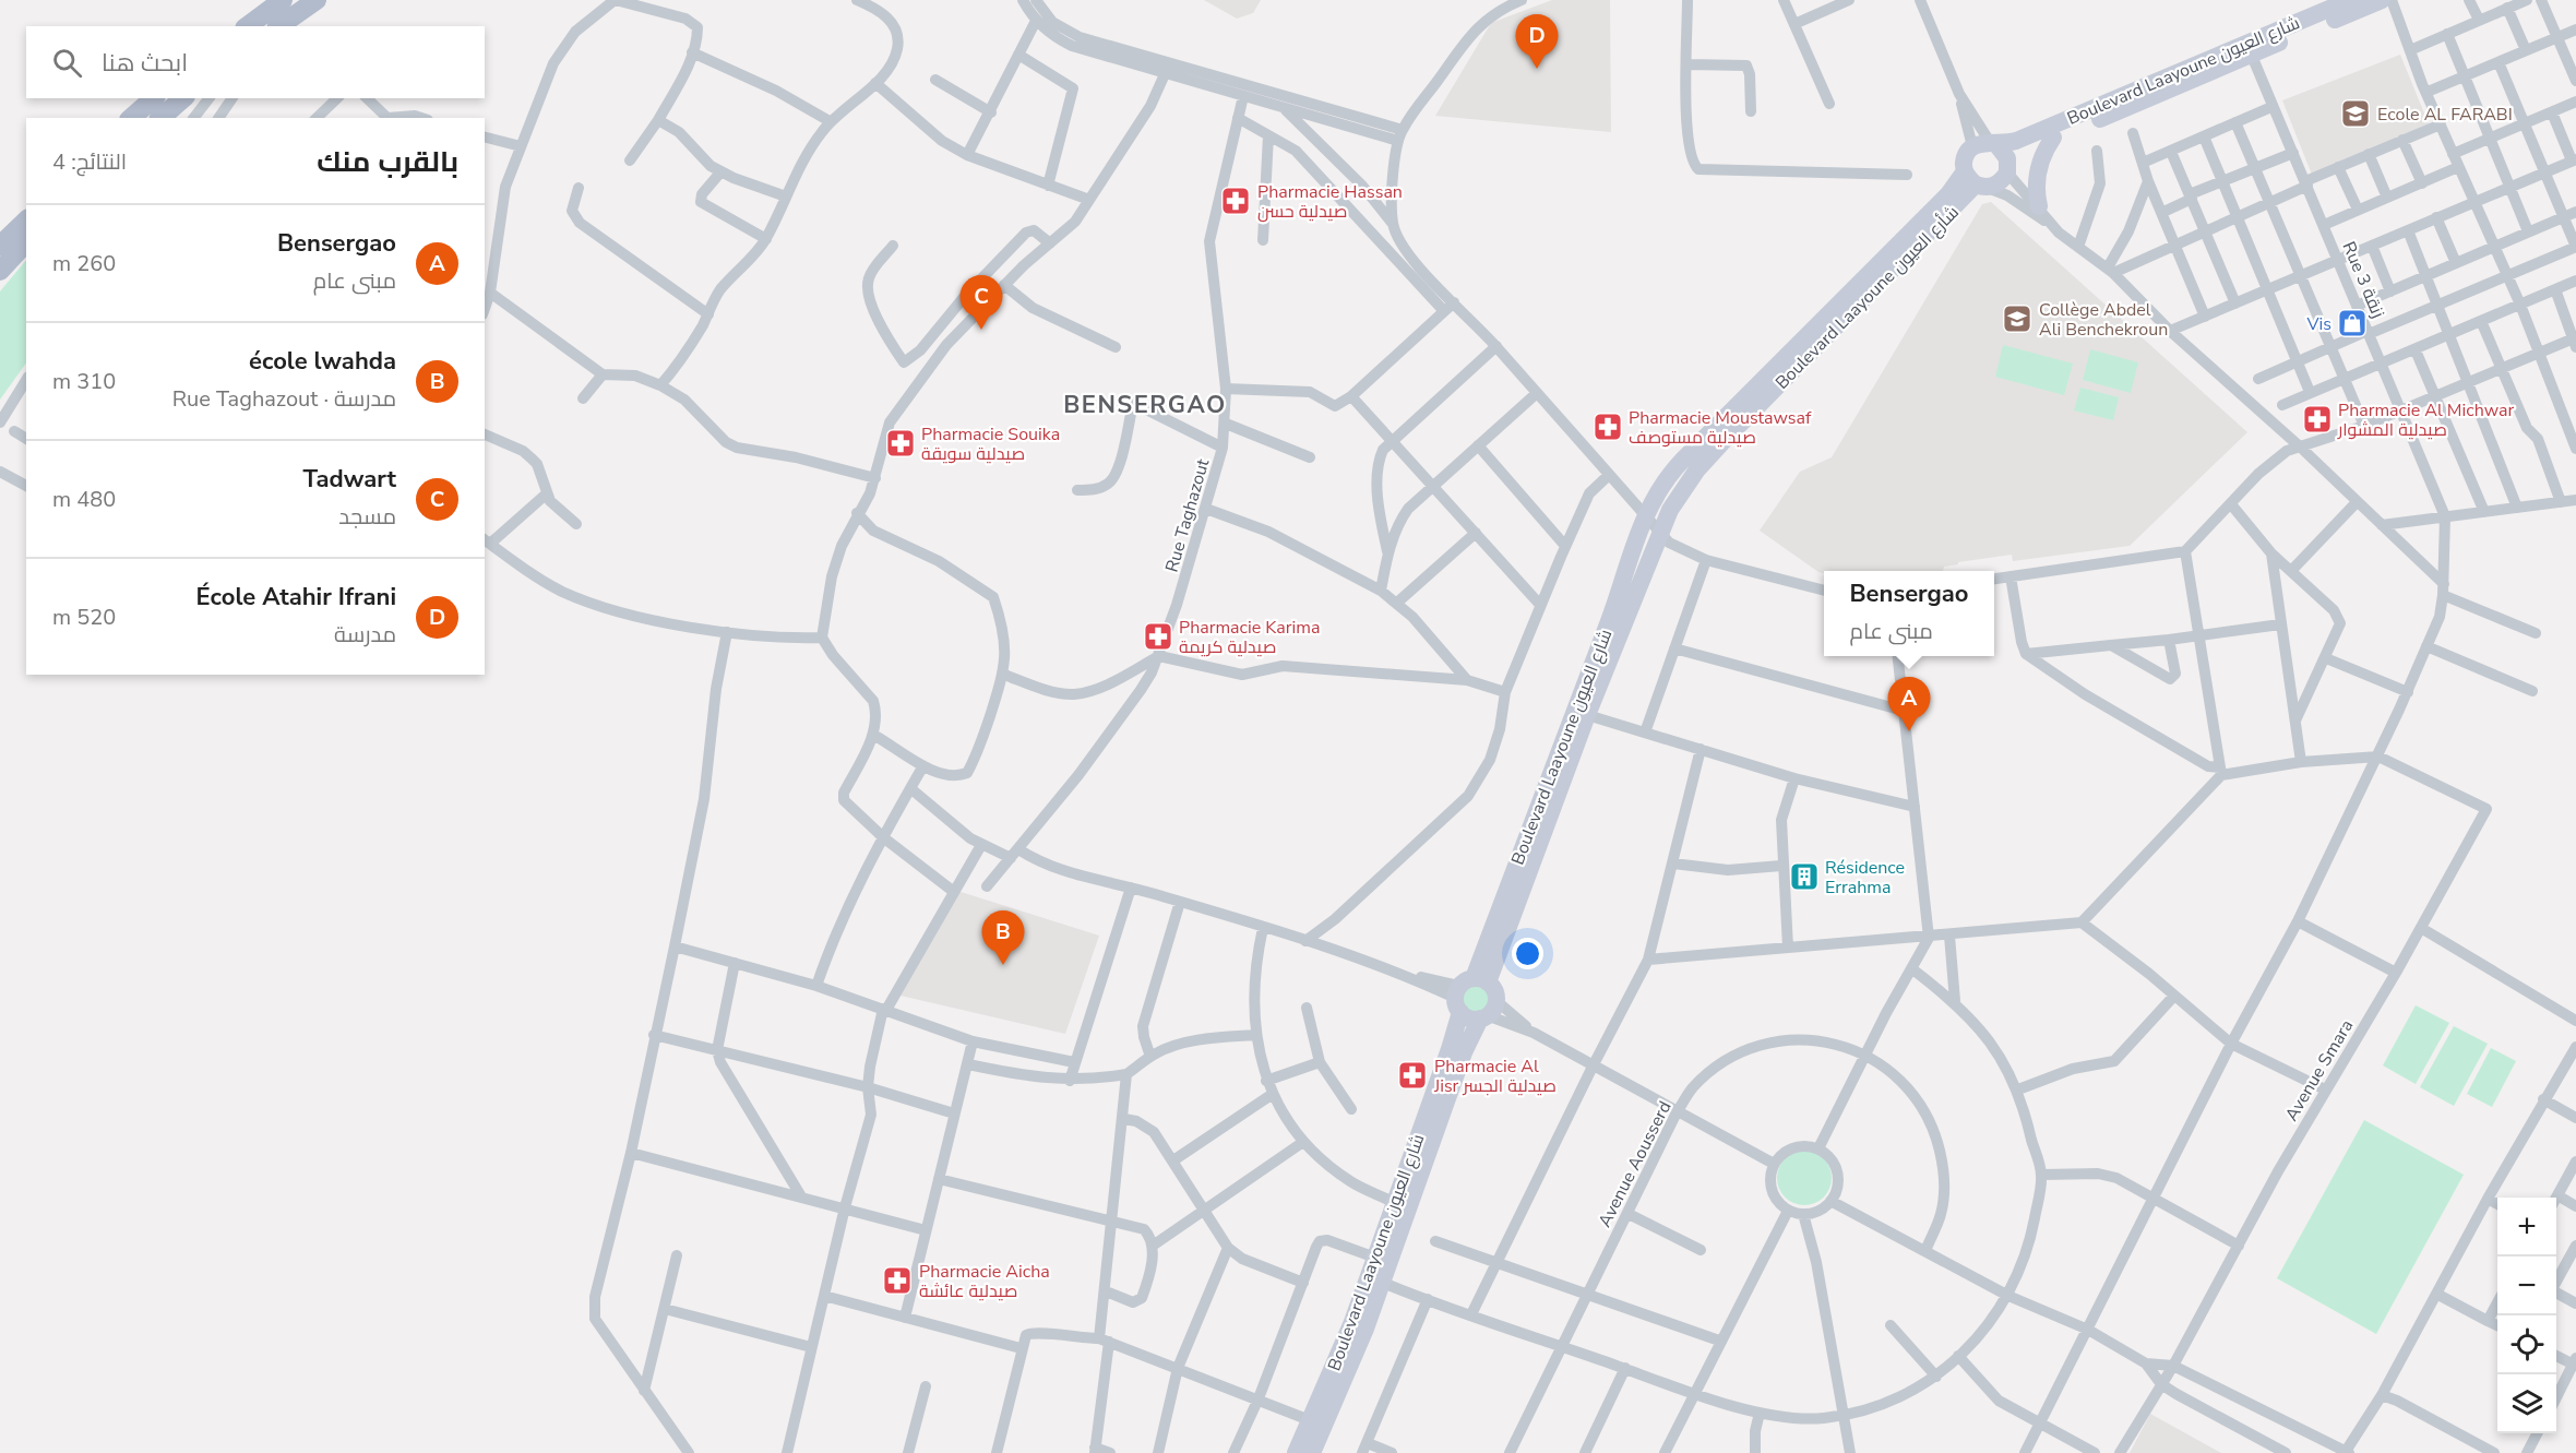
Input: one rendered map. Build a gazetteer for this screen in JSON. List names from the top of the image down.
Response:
{
  "streets": {
    "street": [
      "Boulevard Laayoune شارع العيون",
      "Rue 3 زنقة",
      "Boulevard Laayoune شأرع العيون",
      "Rue Taghazout",
      "Avenue Smara",
      "Avenue Aousserd"
    ]
  },
  "crossings": [
    ["Boulevard Laayoune شارع العيون", "Rue 3 زنقة"],
    ["Boulevard Laayoune شارع العيون", "Boulevard Laayoune شأرع العيون"]
  ],
  "districts": ["BENSERGAO"],
  "places": {
    "school or university": ["Ecole AL FARABI", "Collège Abdel Ali Benchekroun"],
    "pharmacy": [
      "Pharmacie Hassan صيدلية حسن",
      "Pharmacie Al Michwar صيدلية المشوار",
      "Pharmacie Moustawsaf صيدلية مستوصف",
      "Pharmacie Souika صيدلية سويقة",
      "Pharmacie Karima صيدلية كريمة",
      "Pharmacie Al Jisr صيدلية الجسر",
      "Pharmacie Aicha صيدلية عائشة"
    ],
    "shop": ["Vis"],
    "building": ["Résidence Errahma"]
  },
  "page": {
    "pins": [
      "D",
      "C",
      "A",
      "B"
    ],
    "search": "ابحث هنا",
    "heading": ["بالقرب منك", "النتائج: 4"],
    "list": [
      {
        "mark": "A",
        "name": "Bensergao",
        "note": "مبنى عام",
        "value": "260 m"
      },
      {
        "mark": "B",
        "name": "école lwahda",
        "note": "مدرسة · Rue Taghazout",
        "value": "310 m"
      },
      {
        "mark": "C",
        "name": "Tadwart",
        "note": "مسجد",
        "value": "480 m"
      },
      {
        "mark": "D",
        "name": "École Atahir Ifrani",
        "note": "مدرسة",
        "value": "520 m"
      }
    ],
    "popup": ["Bensergao", "مبنى عام"],
    "map_buttons": ["+", "−"]
  }
}
